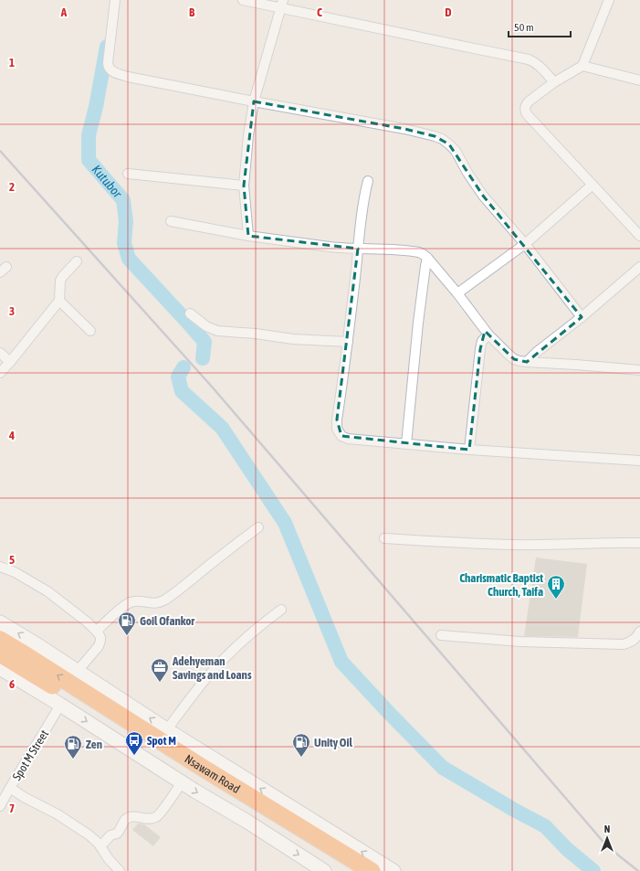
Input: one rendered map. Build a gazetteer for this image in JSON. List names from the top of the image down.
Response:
{
  "streets": {
    "highway": ["Nsawam Road"],
    "street": ["Spot M Street"]
  },
  "water": ["Kutubor"],
  "places": {
    "building": ["Charismatic Baptist Church, Taifa"],
    "fuel station": ["Goil Ofankor", "Unity Oil", "Zen"],
    "office": ["Adehyeman Savings and Loans"],
    "bus stop": ["Spot M"]
  },
  "scale_bar": "50 m",
  "north": "top",
  "grid": {
    "columns": [
      "A",
      "B",
      "C",
      "D"
    ],
    "rows": [
      "1",
      "2",
      "3",
      "4",
      "5",
      "6",
      "7"
    ]
  }
}
